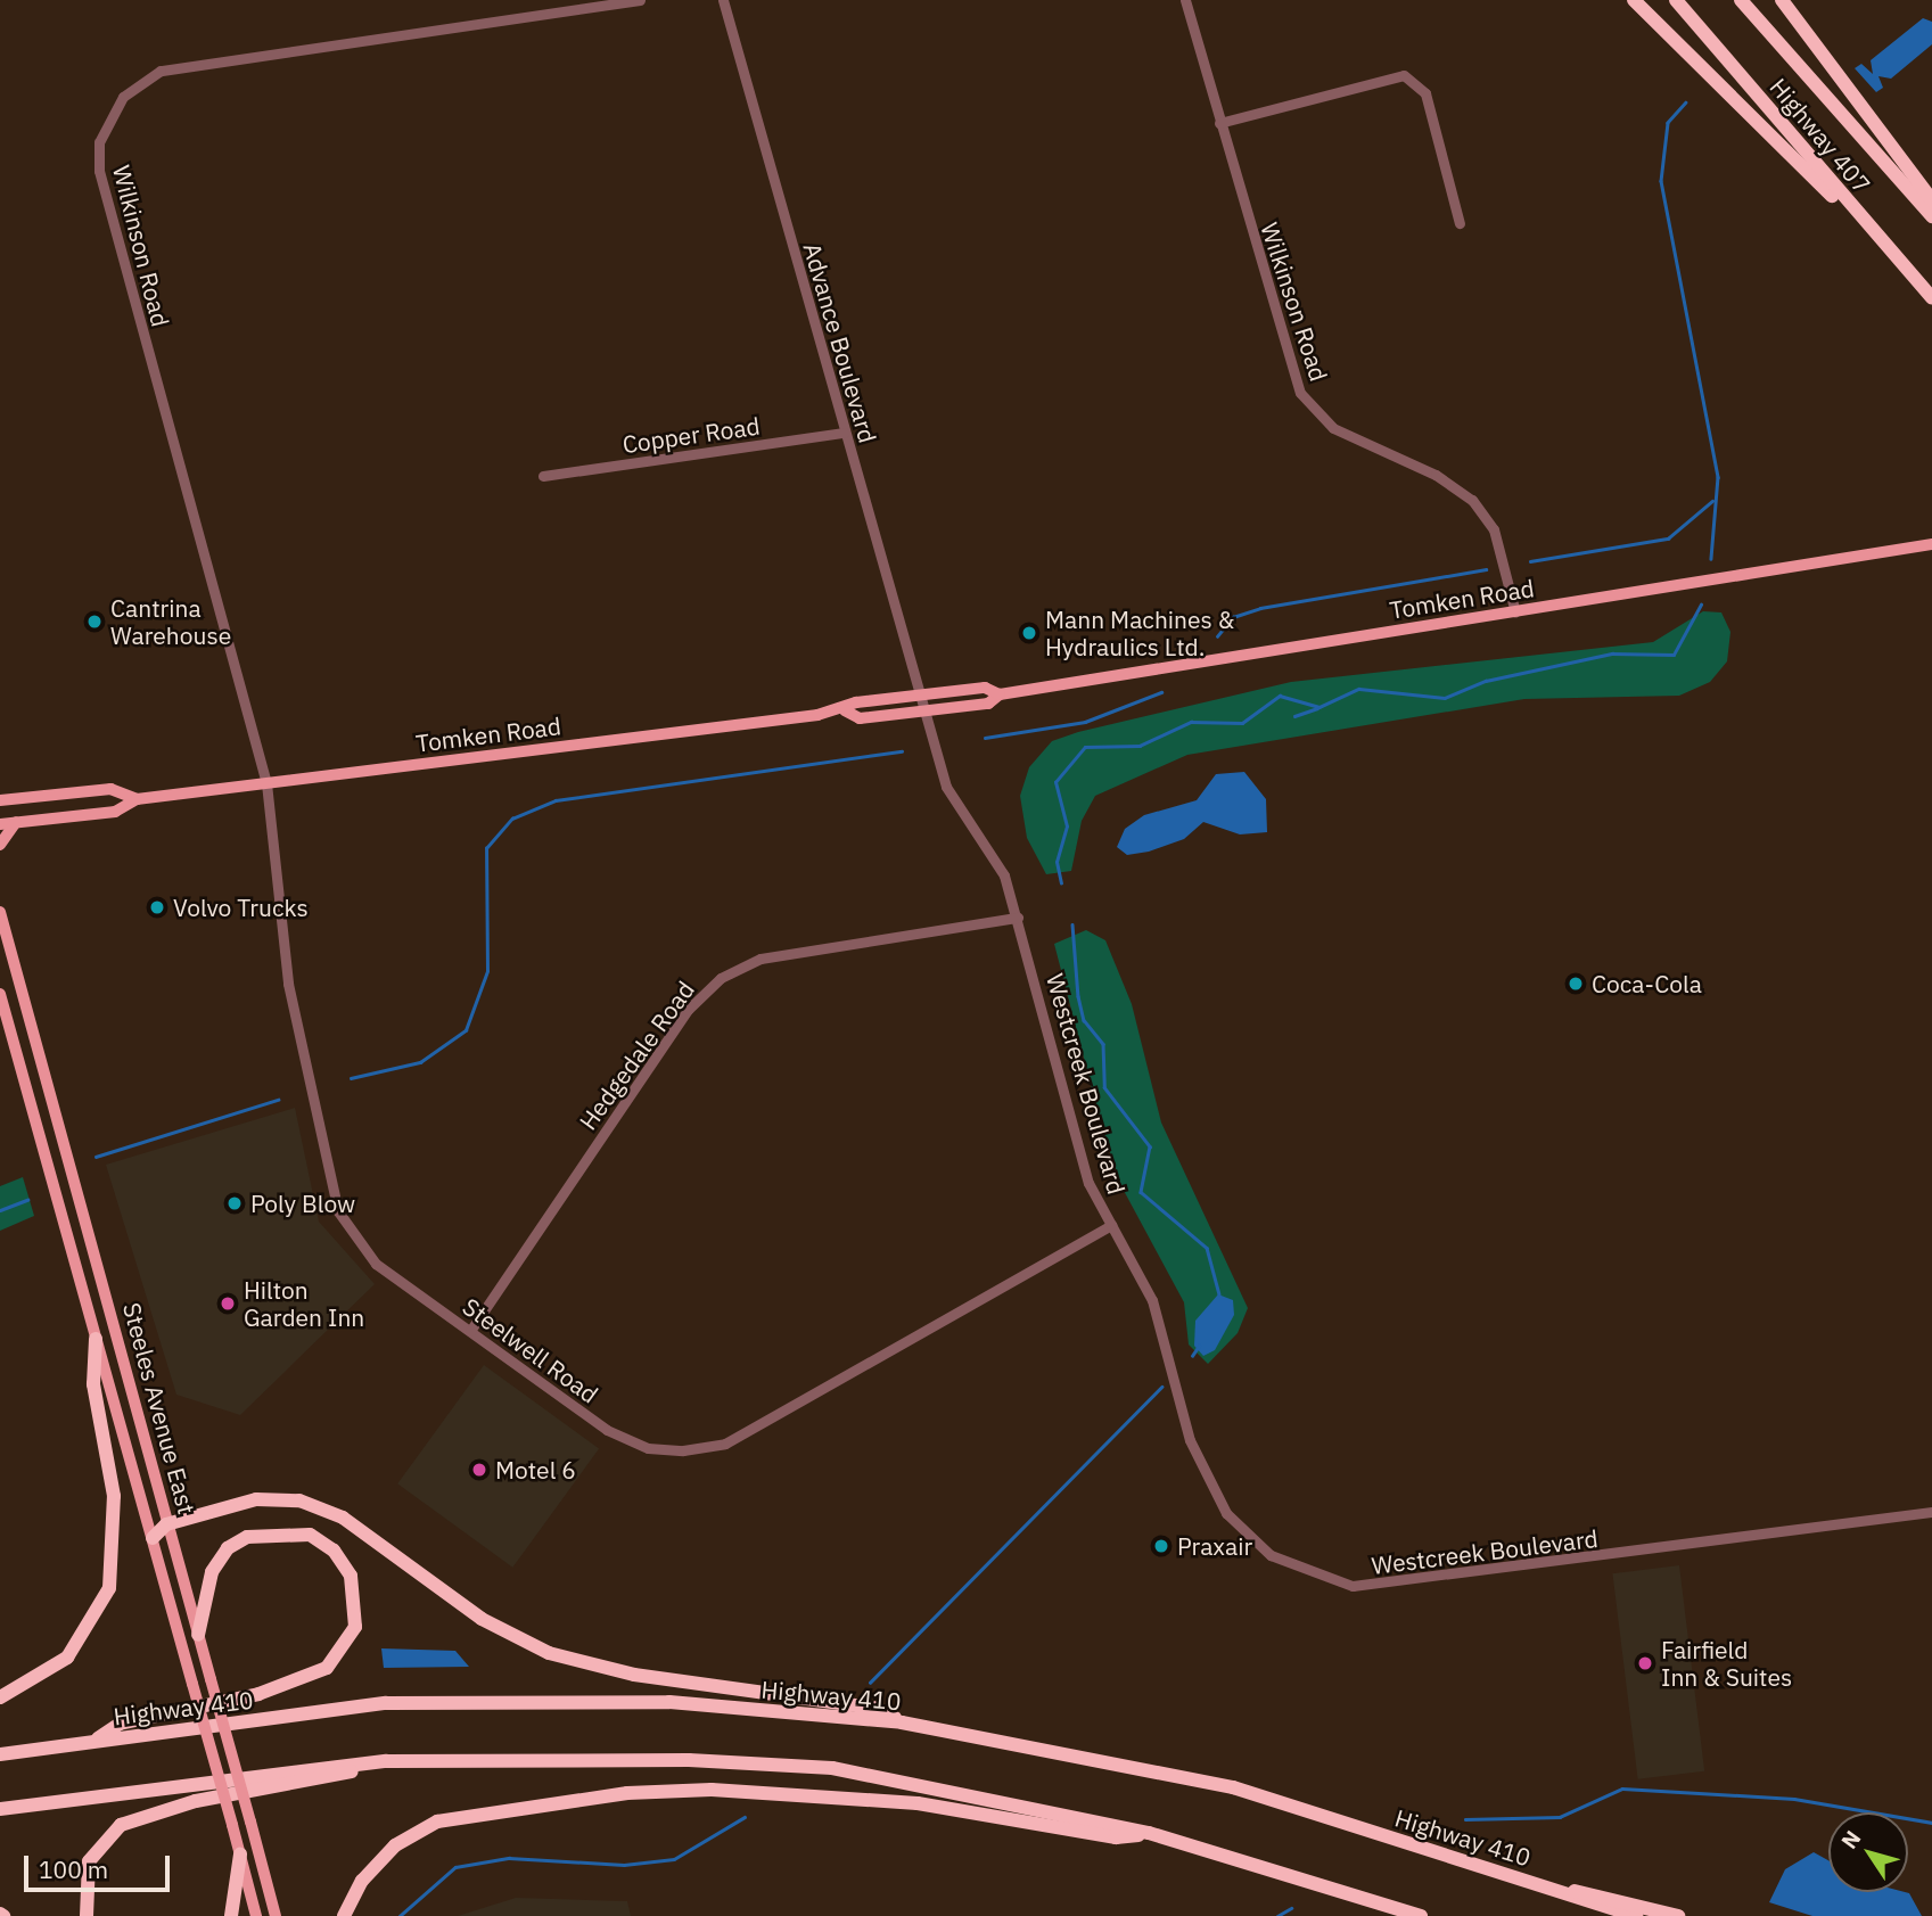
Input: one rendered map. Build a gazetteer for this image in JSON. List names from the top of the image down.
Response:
{
  "streets": {
    "highway": ["Highway 407", "Highway 410"],
    "main road": ["Tomken Road", "Steeles Avenue East"],
    "street": [
      "Wilkinson Road",
      "Advance Boulevard",
      "Copper Road",
      "Hedgedale Road",
      "Westcreek Boulevard",
      "Steelwell Road"
    ]
  },
  "crossings": [
    ["Wilkinson Road", "Tomken Road"],
    ["Wilkinson Road", "Steelwell Road"],
    ["Advance Boulevard", "Copper Road"],
    ["Advance Boulevard", "Tomken Road"],
    ["Advance Boulevard", "Westcreek Boulevard"],
    ["Tomken Road", "Westcreek Boulevard"],
    ["Tomken Road", "Steelwell Road"],
    ["Hedgedale Road", "Westcreek Boulevard"],
    ["Hedgedale Road", "Steelwell Road"],
    ["Westcreek Boulevard", "Steelwell Road"]
  ],
  "places": [
    "Cantrina Warehouse",
    "Mann Machines & Hydraulics Ltd.",
    "Volvo Trucks",
    "Coca-Cola",
    "Poly Blow",
    "Hilton Garden Inn",
    "Motel 6",
    "Praxair",
    "Fairfield Inn & Suites"
  ],
  "scale_bar": "100 m",
  "north": "top left"
}
